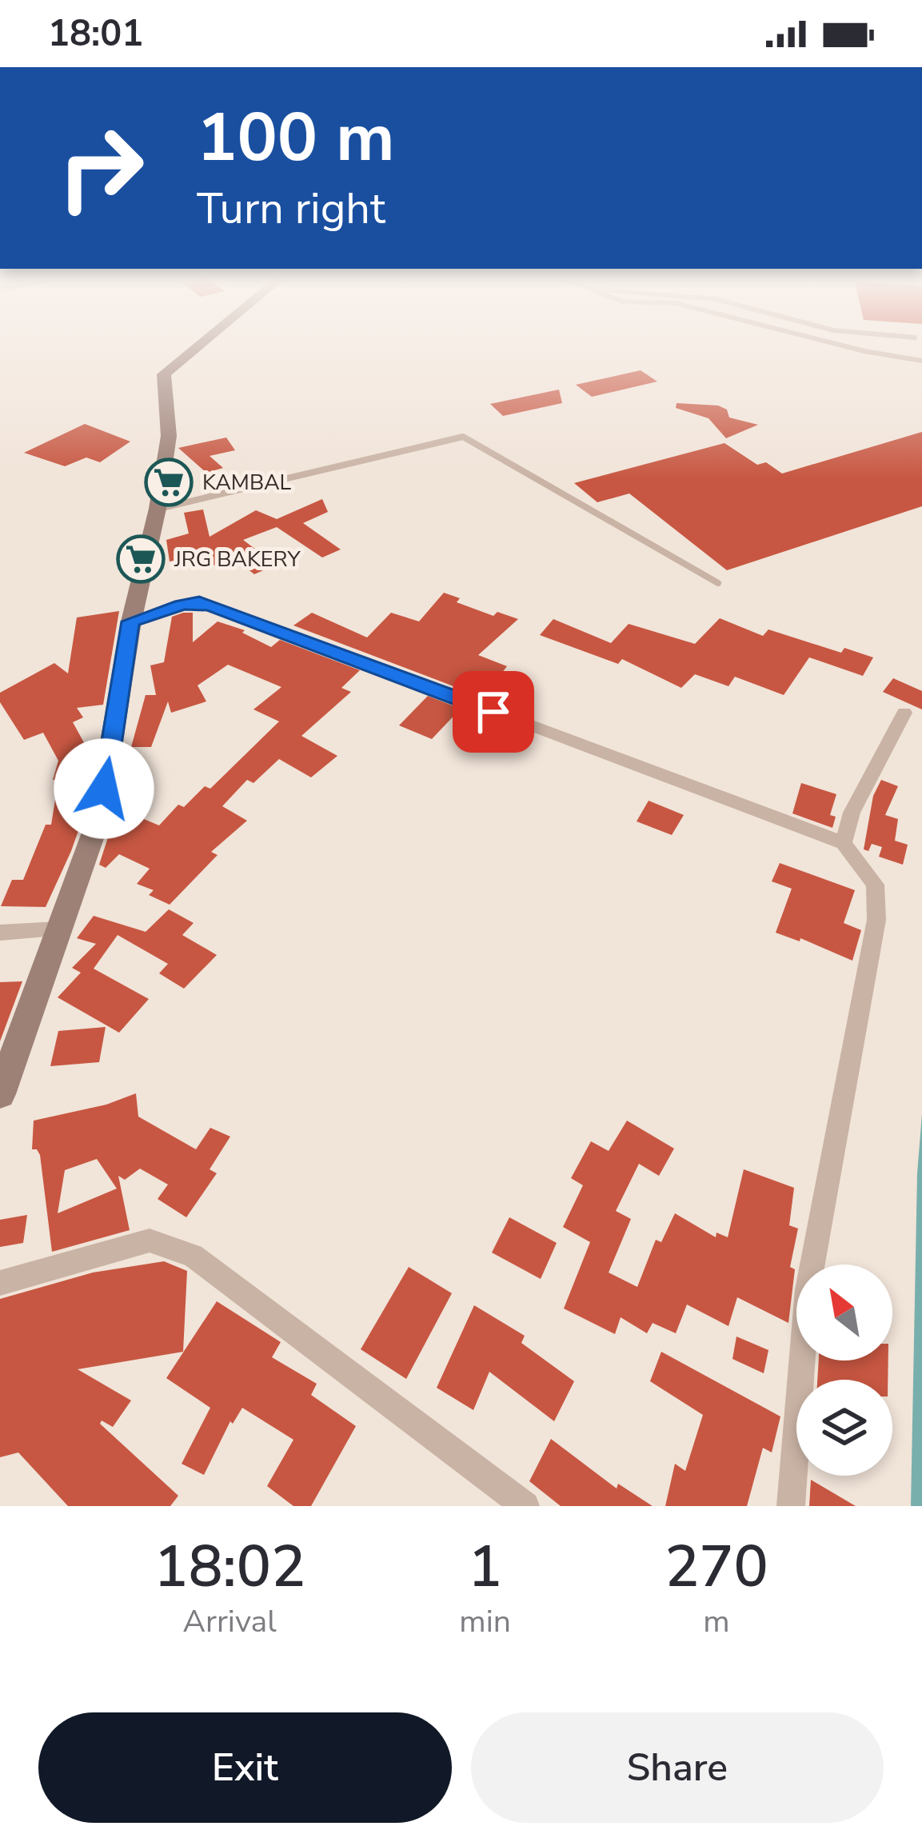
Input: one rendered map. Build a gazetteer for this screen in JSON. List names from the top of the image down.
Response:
{
  "places": {
    "supermarket": ["KAMBAL", "JRG BAKERY"]
  },
  "north": "top left",
  "page": {
    "status": "18:01",
    "turn": ["100 m", "Turn right"],
    "eta": [
      "18:02",
      "Arrival",
      "1",
      "min",
      "270",
      "m"
    ],
    "buttons": ["Exit", "Share"]
  }
}
